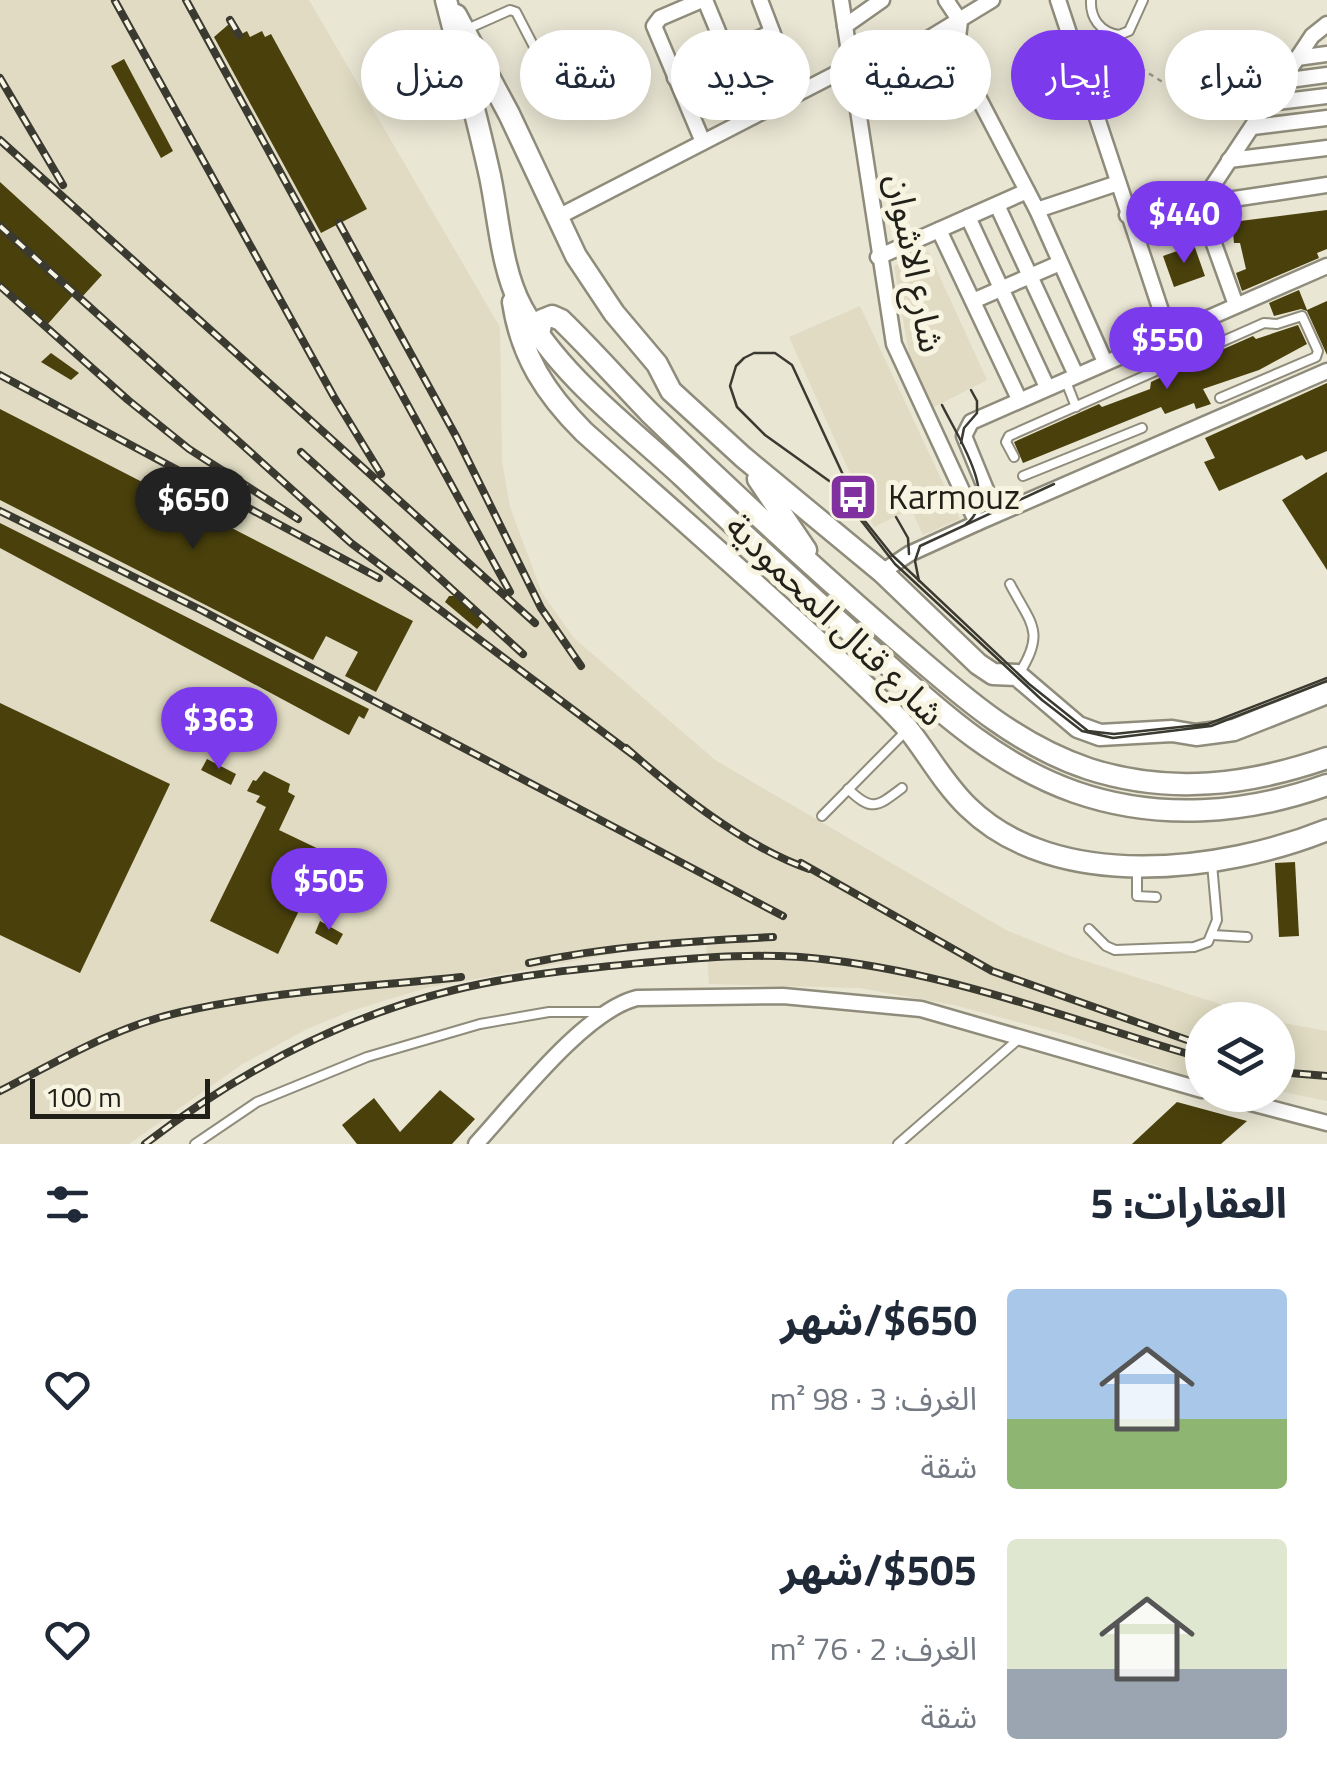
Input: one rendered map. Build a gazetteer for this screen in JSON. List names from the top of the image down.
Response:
{
  "streets": {
    "main road": ["شارع قنال المحمودية"],
    "street": ["شارع الاشوان"]
  },
  "places": {
    "bus stop": ["Karmouz"]
  },
  "scale_bar": "100 m",
  "page": {
    "chip": [
      "شراء",
      "إيجار",
      "تصفية",
      "جديد",
      "شقة",
      "منزل"
    ],
    "price": [
      "$440",
      "$550",
      "$650",
      "$363",
      "$505"
    ],
    "scale": "100 m",
    "heading": "العقارات: 5",
    "list": [
      {
        "name": "$650/شهر",
        "note": "الغرف: 3 · 98 m² · شقة"
      },
      {
        "name": "$505/شهر",
        "note": "الغرف: 2 · 76 m² · شقة"
      }
    ]
  }
}
